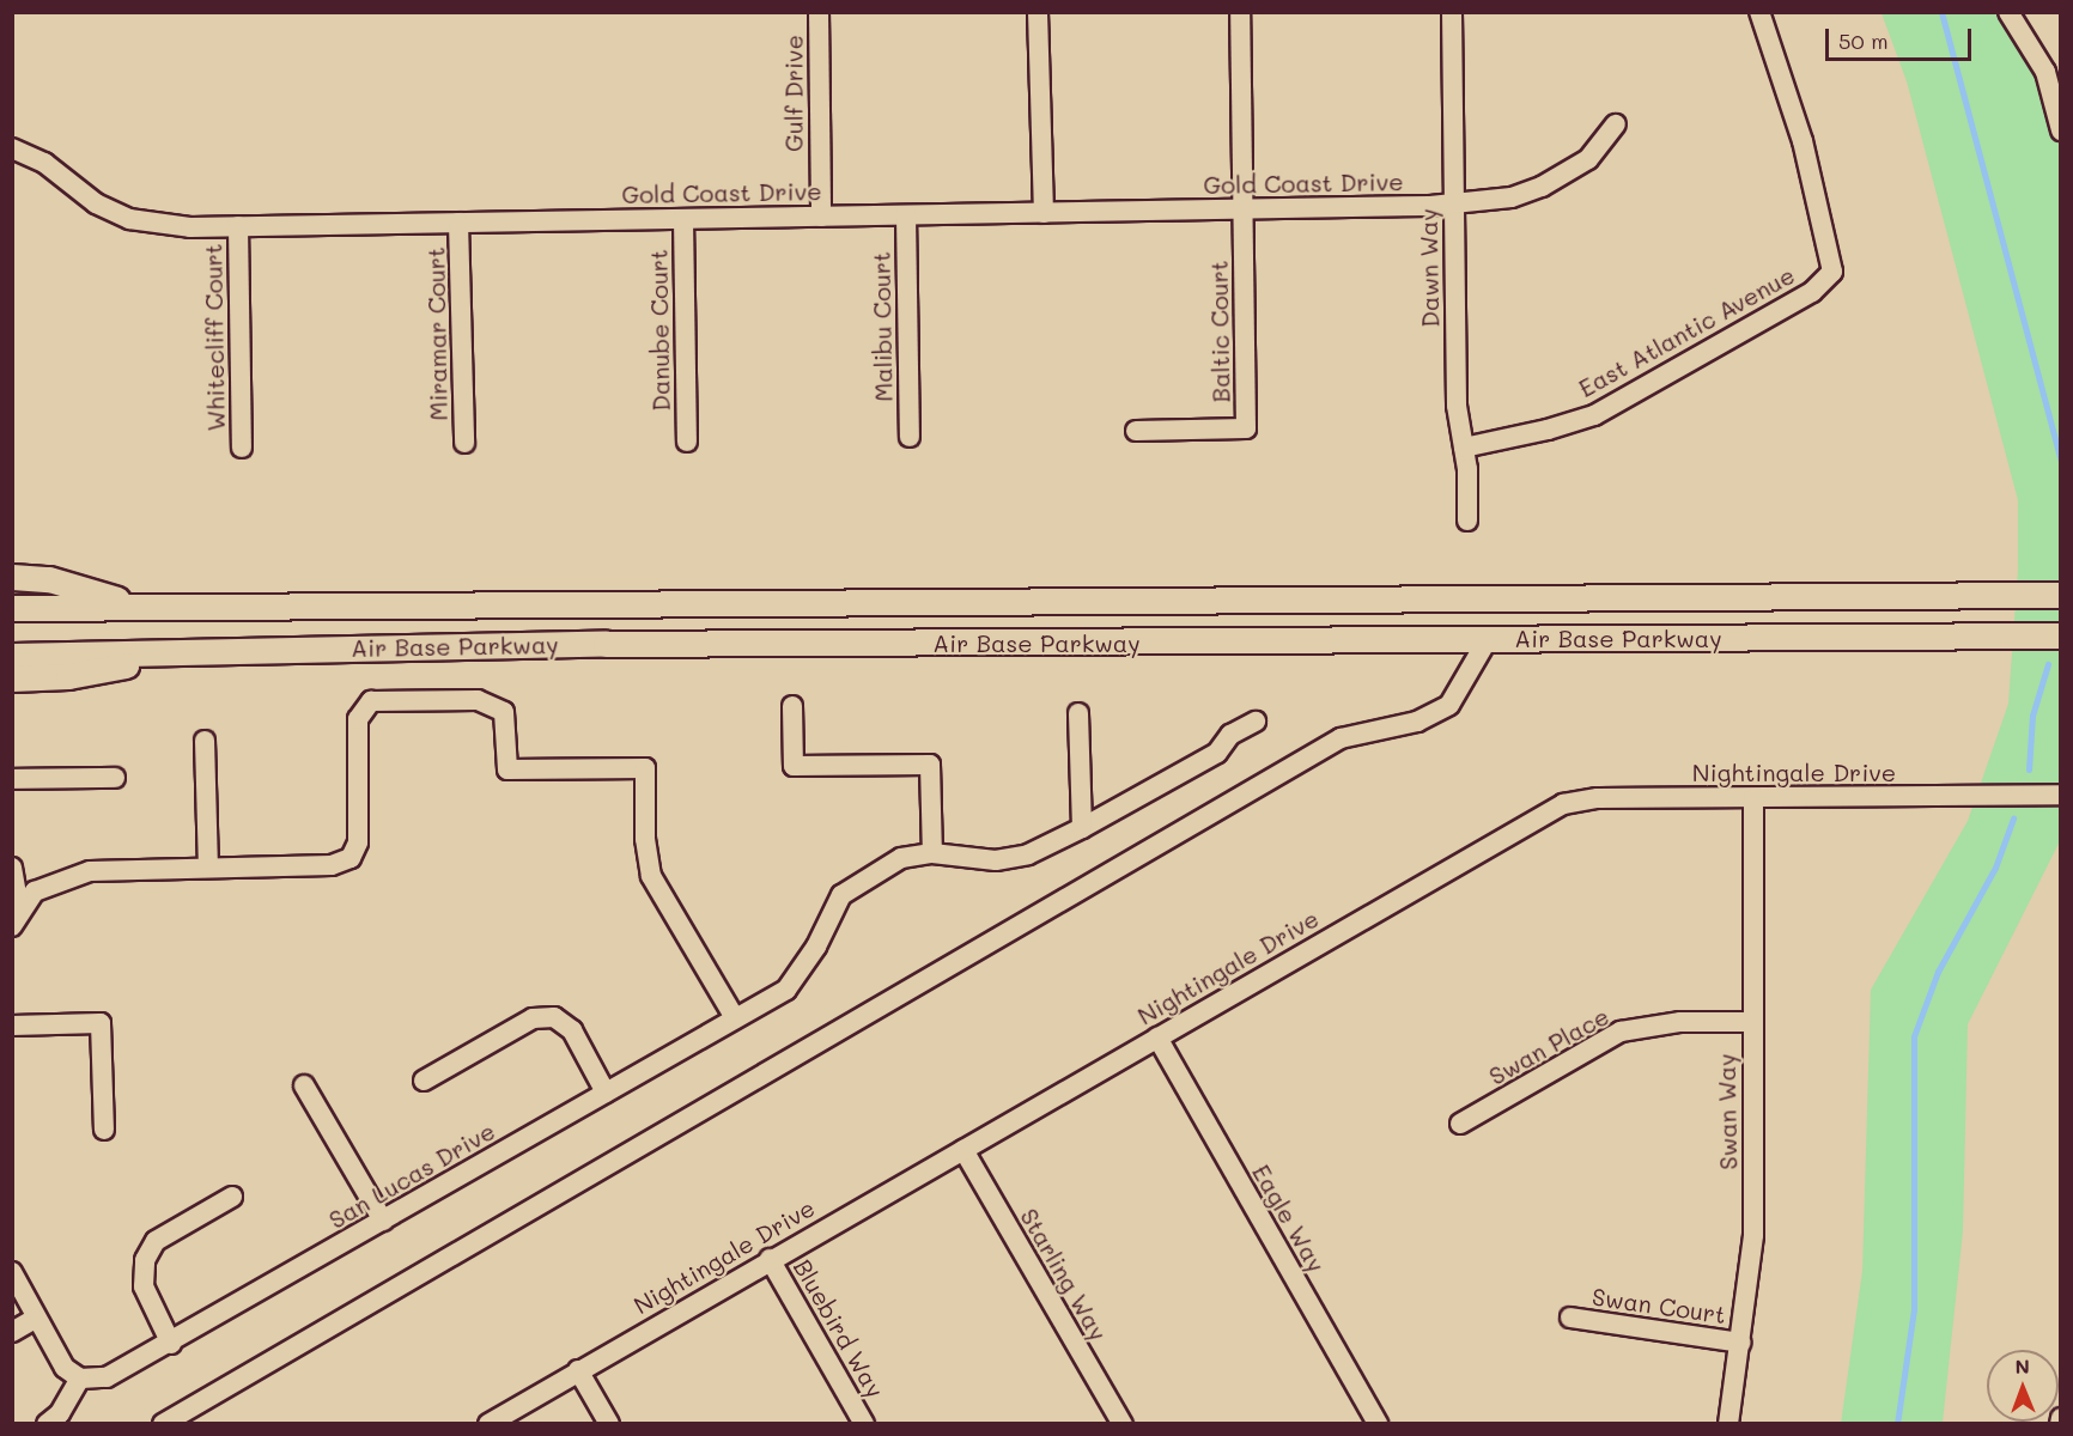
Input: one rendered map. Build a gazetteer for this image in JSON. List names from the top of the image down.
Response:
{
  "streets": {
    "main road": ["Air Base Parkway"],
    "street": [
      "Gulf Drive",
      "Gold Coast Drive",
      "Dawn Way",
      "Malibu Court",
      "Danube Court",
      "Baltic Court",
      "East Atlantic Avenue",
      "Miramar Court",
      "Whitecliff Court",
      "Nightingale Drive",
      "Swan Place",
      "Swan Way",
      "San Lucas Drive",
      "Eagle Way",
      "Starling Way",
      "Swan Court",
      "Bluebird Way"
    ]
  },
  "crossings": [
    ["Gulf Drive", "Gold Coast Drive"],
    ["Gold Coast Drive", "Dawn Way"],
    ["Gold Coast Drive", "Malibu Court"],
    ["Gold Coast Drive", "Danube Court"],
    ["Gold Coast Drive", "Baltic Court"],
    ["Gold Coast Drive", "Miramar Court"],
    ["Gold Coast Drive", "Whitecliff Court"],
    ["Dawn Way", "East Atlantic Avenue"],
    ["Nightingale Drive", "Swan Way"],
    ["Nightingale Drive", "Eagle Way"],
    ["Nightingale Drive", "Starling Way"],
    ["Nightingale Drive", "Bluebird Way"],
    ["Swan Place", "Swan Way"],
    ["Swan Way", "Swan Court"]
  ],
  "scale_bar": "50 m",
  "north": "top"
}
